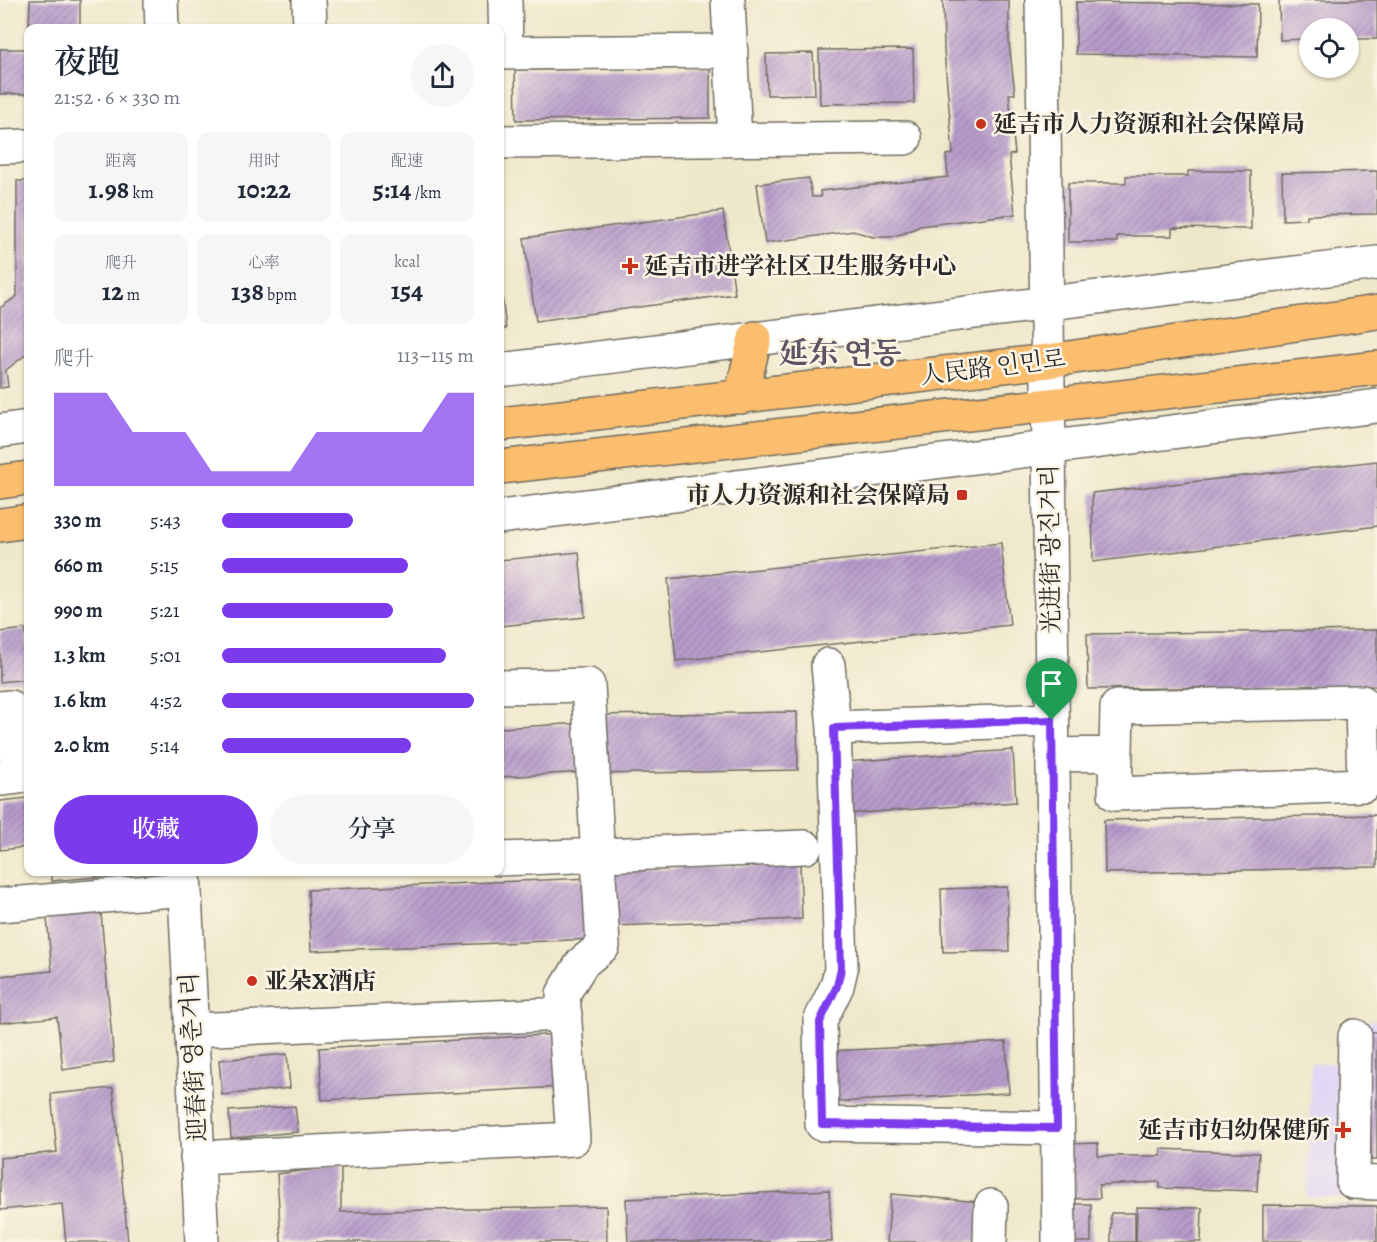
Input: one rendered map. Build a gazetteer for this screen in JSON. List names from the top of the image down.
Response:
{
  "streets": {
    "main road": ["人民路 인민로"],
    "street": ["光进街 광진거리", "迎春街 영춘거리"]
  },
  "crossings": [
    ["人民路 인민로", "光进街 광진거리"]
  ],
  "districts": ["延东 연동"],
  "places": {
    "other": ["延吉市人力资源和社会保障局", "亚朵X酒店"],
    "health": ["延吉市进学社区卫生服务中心", "延吉市妇幼保健所"],
    "transit": ["市人力资源和社会保障局"]
  },
  "page": {
    "heading": ["夜跑", "21:52 · 6 × 330 m"],
    "stats": [
      ["距离", "1.98 km"],
      ["用时", "10:22"],
      ["配速", "5:14 /km"],
      ["爬升", "12 m"],
      ["心率", "138 bpm"],
      ["kcal", "154"]
    ],
    "chart": ["爬升", "113–115 m"],
    "list": [
      {
        "name": "330 m",
        "note": "5:43"
      },
      {
        "name": "660 m",
        "note": "5:15"
      },
      {
        "name": "990 m",
        "note": "5:21"
      },
      {
        "name": "1.3 km",
        "note": "5:01"
      },
      {
        "name": "1.6 km",
        "note": "4:52"
      },
      {
        "name": "2.0 km",
        "note": "5:14"
      }
    ],
    "buttons": ["收藏", "分享"]
  }
}
